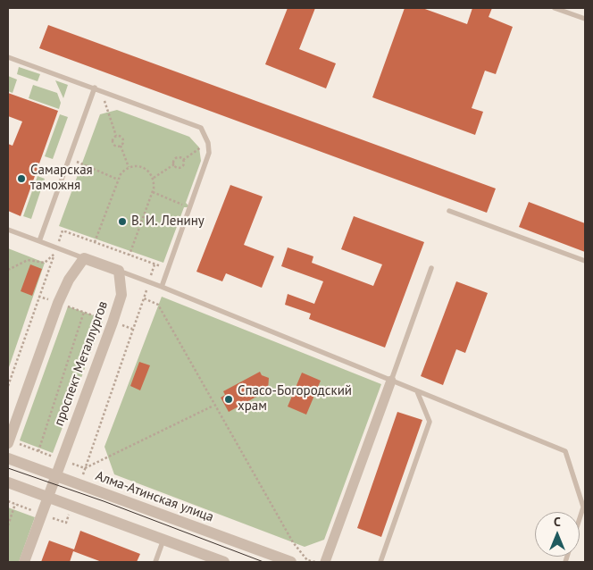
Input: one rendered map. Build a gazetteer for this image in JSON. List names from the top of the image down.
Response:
{
  "streets": {
    "street": ["проспект Металлургов", "Алма-Атинская улица"]
  },
  "crossings": [
    ["проспект Металлургов", "Алма-Атинская улица"]
  ],
  "places": ["Самарская таможня", "В. И. Ленину", "Спасо-Богородский храм"],
  "north": "top"
}
